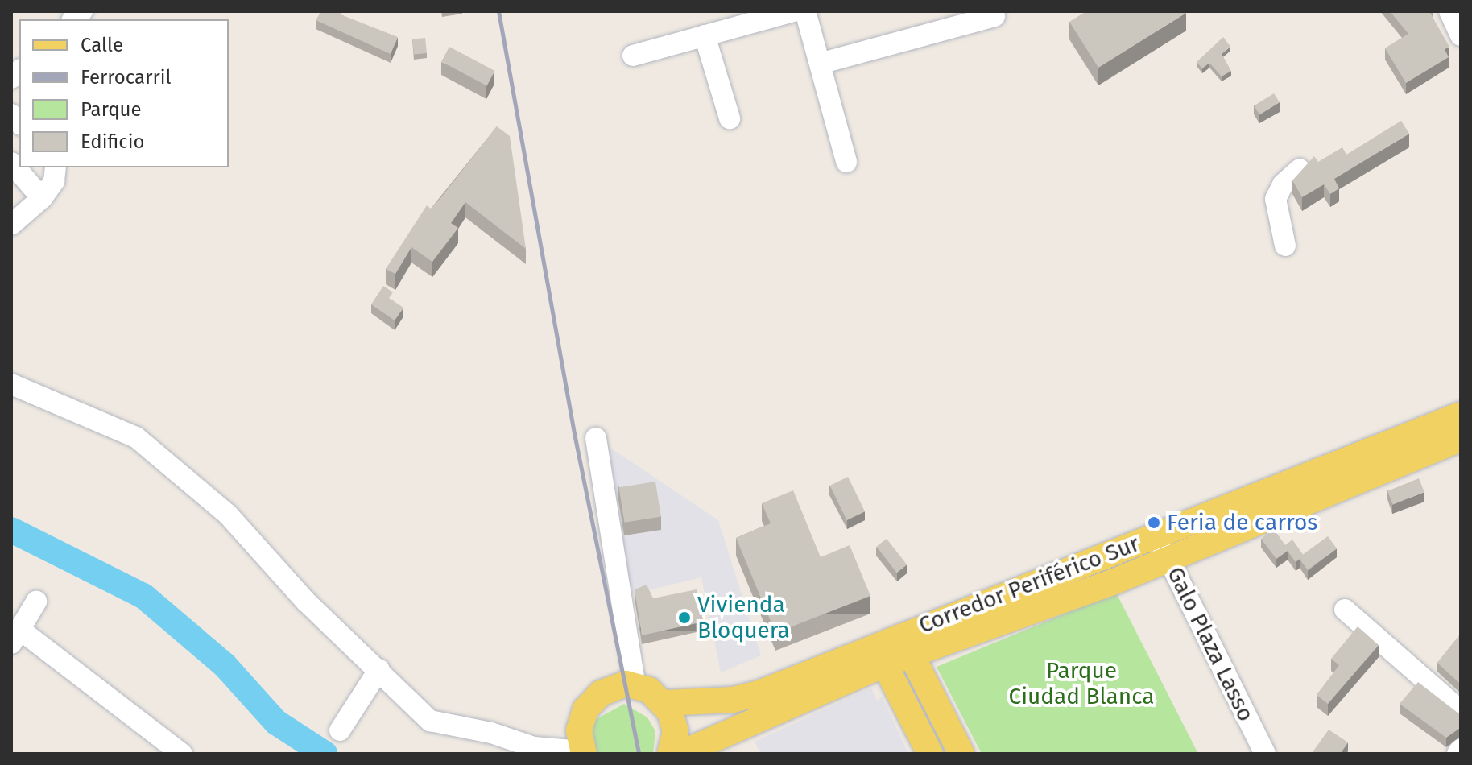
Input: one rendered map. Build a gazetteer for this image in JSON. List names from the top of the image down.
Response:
{
  "streets": {
    "main road": ["Corredor Periférico Sur"],
    "street": ["Galo Plaza Lasso"]
  },
  "crossings": [
    ["Corredor Periférico Sur", "Galo Plaza Lasso"]
  ],
  "parks": ["Parque Ciudad Blanca"],
  "places": ["Feria de carros", "Vivienda Bloquera"],
  "legend": [
    "Calle",
    "Ferrocarril",
    "Parque",
    "Edificio"
  ]
}
